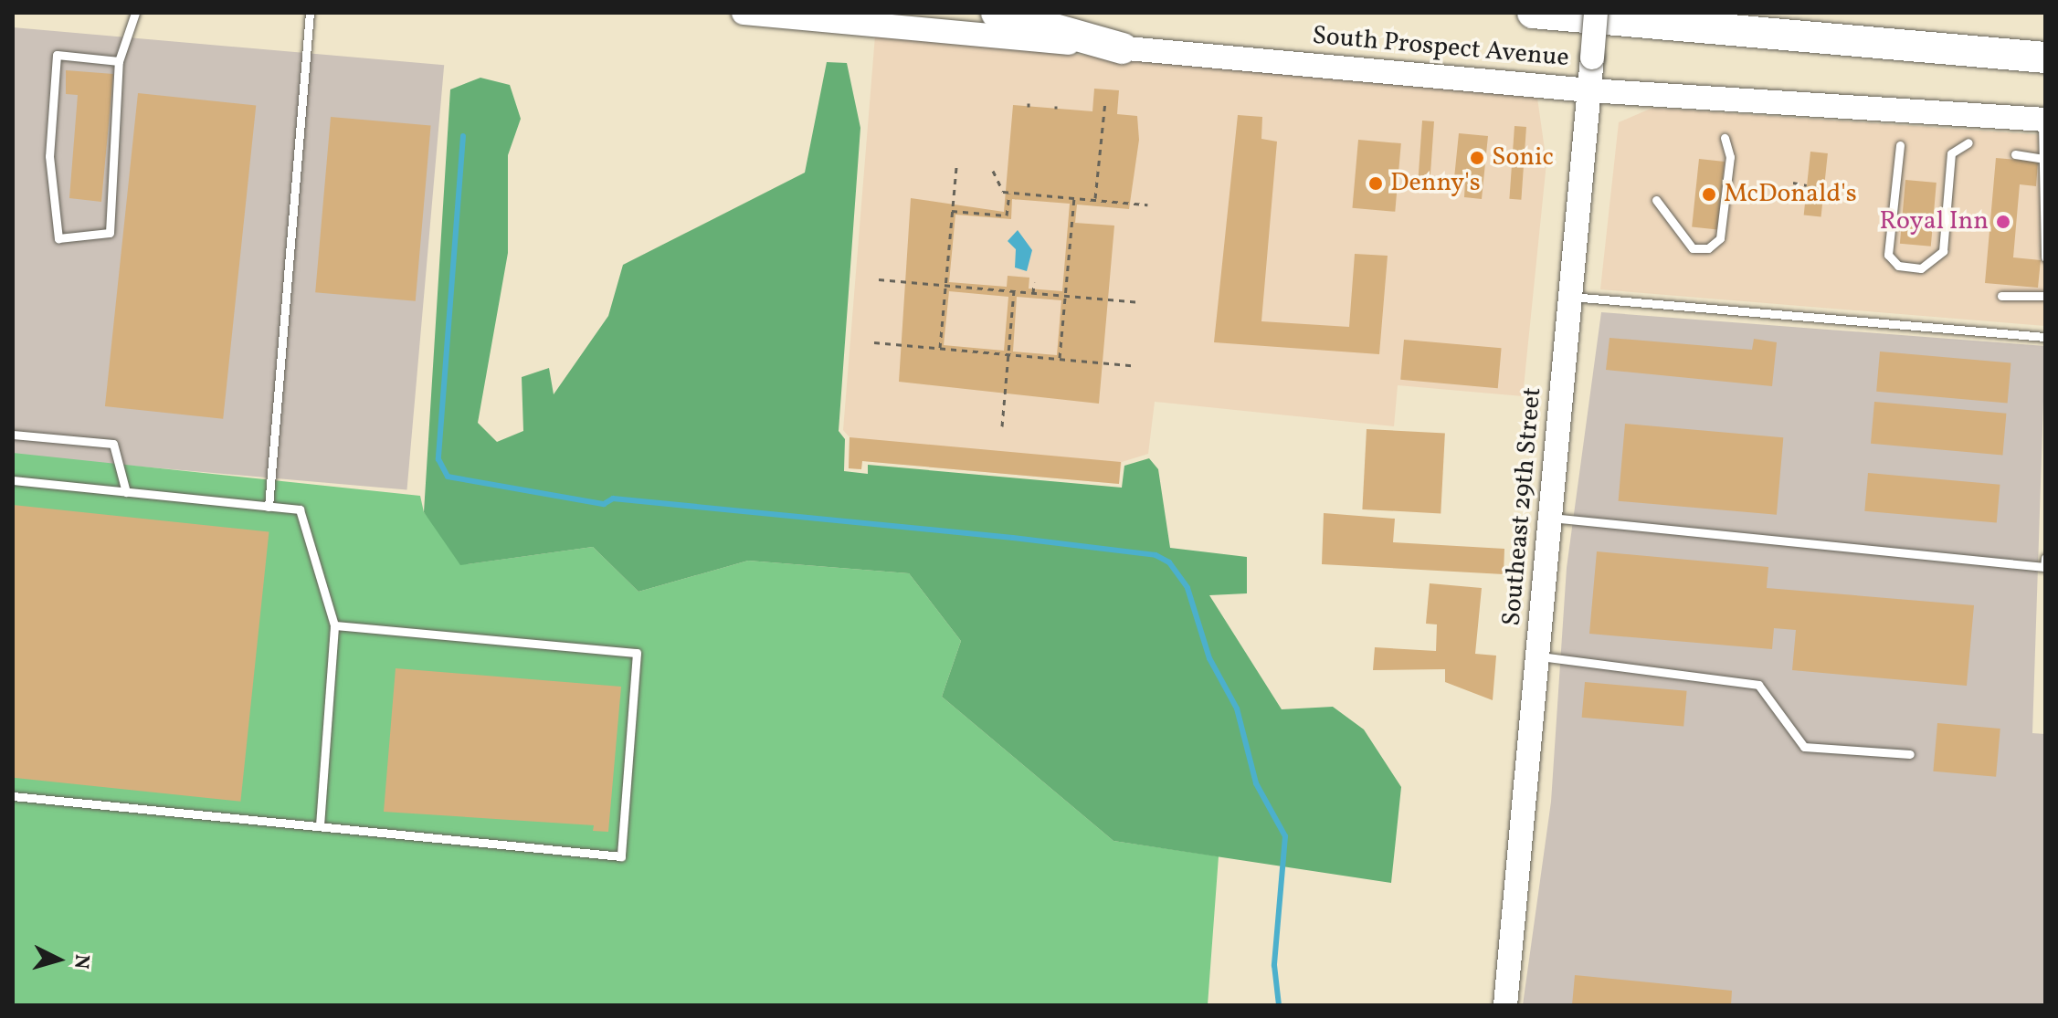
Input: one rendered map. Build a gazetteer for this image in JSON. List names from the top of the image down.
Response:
{
  "streets": {
    "main road": ["South Prospect Avenue", "Southeast 29th Street"]
  },
  "crossings": [
    ["South Prospect Avenue", "Southeast 29th Street"]
  ],
  "places": [
    "Sonic",
    "Denny's",
    "McDonald's",
    "Royal Inn"
  ],
  "north": "right"
}
